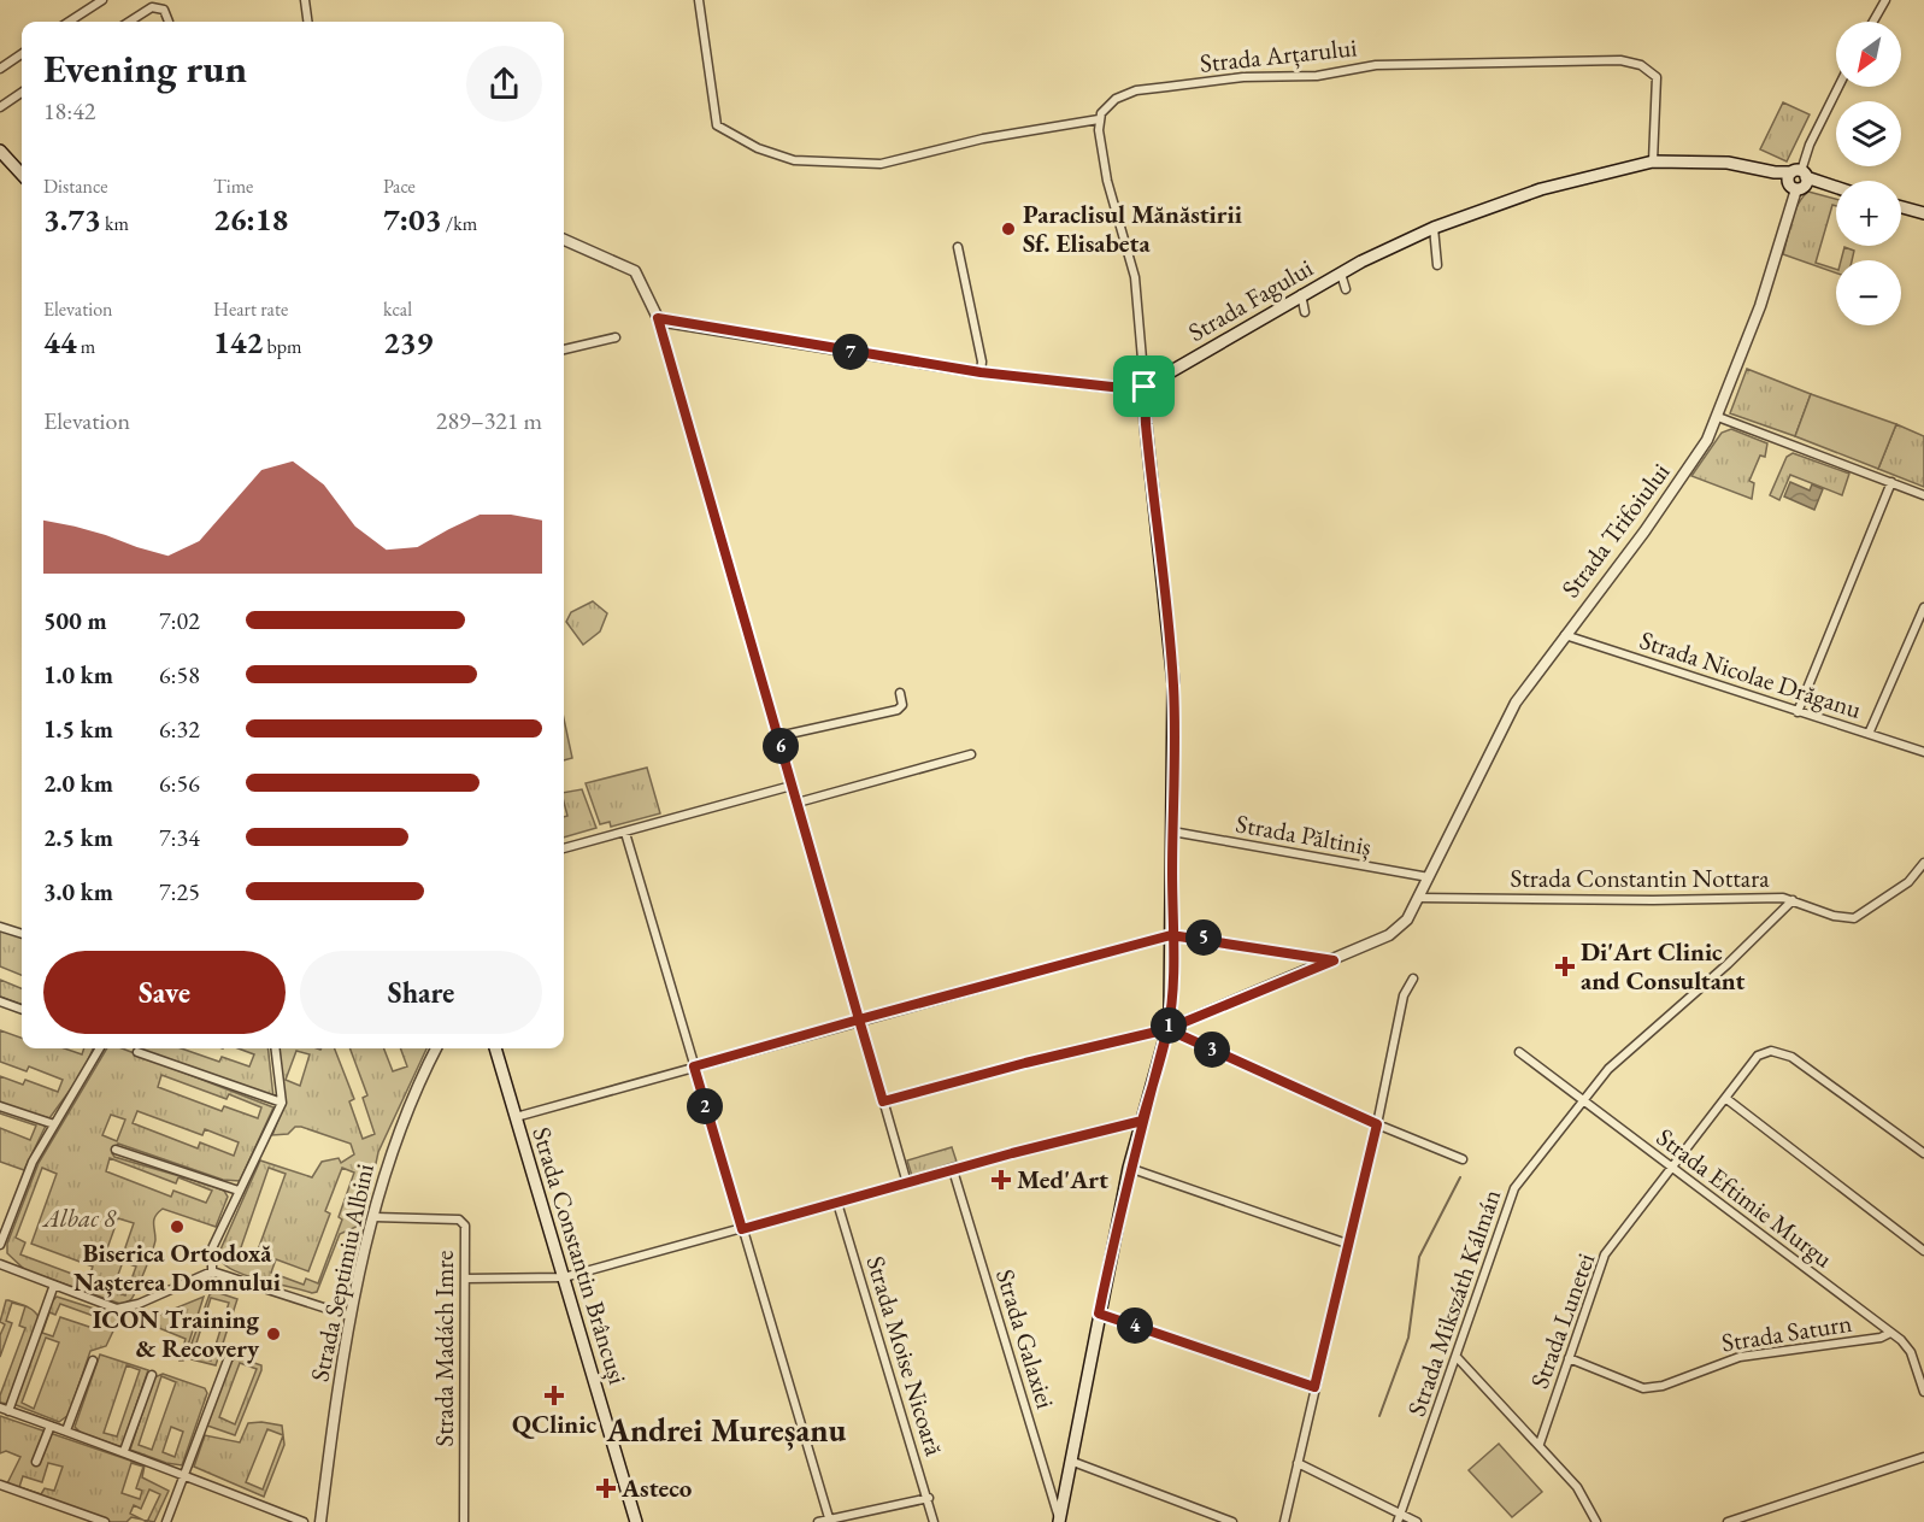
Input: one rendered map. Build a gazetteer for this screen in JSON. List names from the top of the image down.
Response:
{
  "streets": {
    "main road": ["Strada Fagului", "Strada Constantin Brâncuși"],
    "street": [
      "Strada Arțarului",
      "Strada Trifoiului",
      "Strada Nicolae Drăganu",
      "Strada Păltiniș",
      "Strada Constantin Nottara",
      "Strada Eftimie Murgu",
      "Strada Septimiu Albini",
      "Strada Mikszáth Kálmán",
      "Strada Lunetei",
      "Strada Saturn",
      "Strada Galaxiei",
      "Strada Madách Imre",
      "Strada Moise Nicoară"
    ]
  },
  "crossings": [
    ["Strada Arțarului", "Strada Fagului"],
    ["Strada Fagului", "Strada Trifoiului"],
    ["Strada Trifoiului", "Strada Nicolae Drăganu"],
    ["Strada Trifoiului", "Strada Păltiniș"],
    ["Strada Trifoiului", "Strada Constantin Nottara"],
    ["Strada Constantin Nottara", "Strada Mikszáth Kálmán"],
    ["Strada Eftimie Murgu", "Strada Mikszáth Kálmán"],
    ["Strada Eftimie Murgu", "Strada Lunetei"],
    ["Strada Eftimie Murgu", "Strada Saturn"],
    ["Strada Septimiu Albini", "Strada Madách Imre"],
    ["Strada Lunetei", "Strada Saturn"]
  ],
  "districts": ["Andrei Mureșanu"],
  "parks": ["Albac 8"],
  "places": {
    "other": ["Paraclisul Mănăstirii Sf. Elisabeta", "Biserica Ortodoxă Nașterea Domnului", "ICON Training & Recovery"],
    "health": [
      "Di'Art Clinic and Consultant",
      "Med'Art",
      "QClinic",
      "Asteco"
    ]
  },
  "north": "bottom left",
  "page": {
    "map_buttons": ["+", "−"],
    "heading": ["Evening run", "18:42"],
    "stats": [
      ["Distance", "3.73 km"],
      ["Time", "26:18"],
      ["Pace", "7:03 /km"],
      ["Elevation", "44 m"],
      ["Heart rate", "142 bpm"],
      ["kcal", "239"]
    ],
    "pins": [
      "7",
      "6",
      "5",
      "1",
      "3",
      "2",
      "4"
    ],
    "chart": ["Elevation", "289–321 m"],
    "list": [
      {
        "name": "500 m",
        "note": "7:02"
      },
      {
        "name": "1.0 km",
        "note": "6:58"
      },
      {
        "name": "1.5 km",
        "note": "6:32"
      },
      {
        "name": "2.0 km",
        "note": "6:56"
      },
      {
        "name": "2.5 km",
        "note": "7:34"
      },
      {
        "name": "3.0 km",
        "note": "7:25"
      }
    ],
    "buttons": ["Save", "Share"]
  }
}
